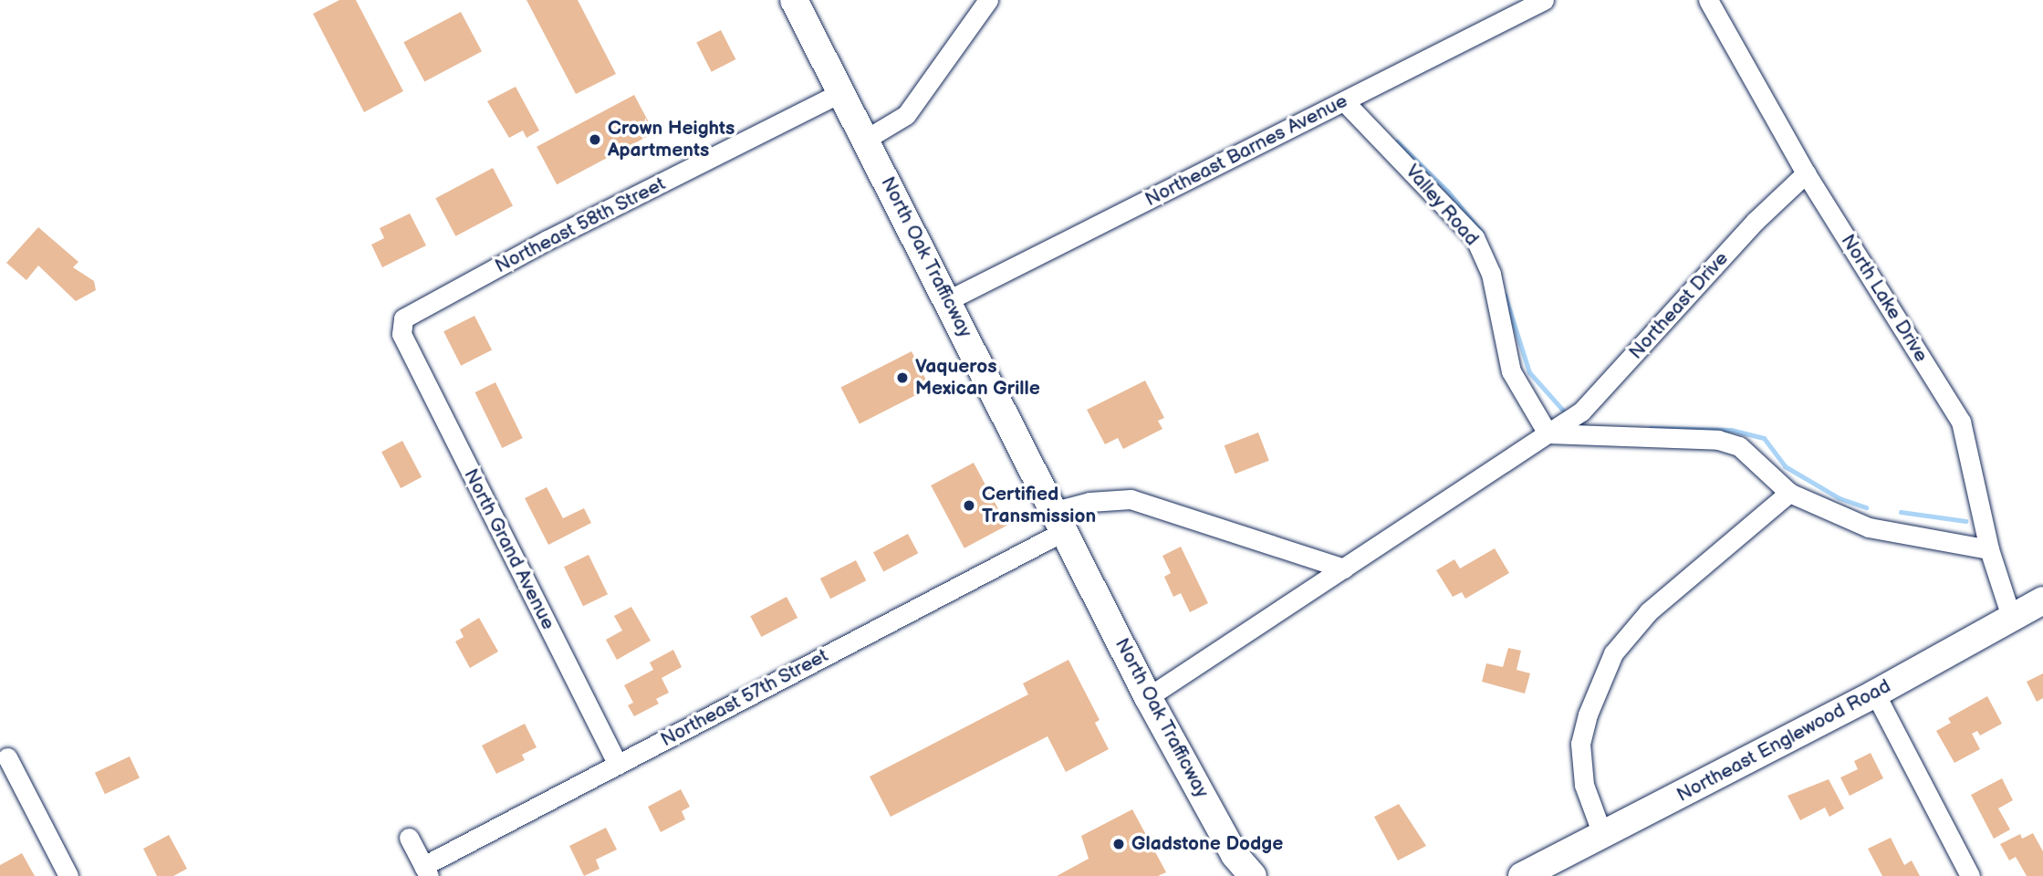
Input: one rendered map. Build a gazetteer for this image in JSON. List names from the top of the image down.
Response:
{
  "streets": {
    "main road": ["North Oak Trafficway", "Northeast Englewood Road"],
    "street": [
      "Northeast Barnes Avenue",
      "Valley Road",
      "Northeast 58th Street",
      "North Lake Drive",
      "Northeast Drive",
      "North Grand Avenue",
      "Northeast 57th Street"
    ]
  },
  "crossings": [
    ["Northeast Barnes Avenue", "Valley Road"],
    ["Northeast Barnes Avenue", "North Oak Trafficway"],
    ["Valley Road", "Northeast Drive"],
    ["Northeast 58th Street", "North Oak Trafficway"],
    ["Northeast 58th Street", "North Grand Avenue"],
    ["North Oak Trafficway", "Northeast Drive"],
    ["North Oak Trafficway", "Northeast 57th Street"],
    ["North Lake Drive", "Northeast Drive"],
    ["North Lake Drive", "Northeast Englewood Road"],
    ["Northeast Drive", "Northeast 57th Street"],
    ["North Grand Avenue", "Northeast 57th Street"]
  ],
  "places": [
    "Crown Heights Apartments",
    "Vaqueros Mexican Grille",
    "Certified Transmission",
    "Gladstone Dodge"
  ]
}
